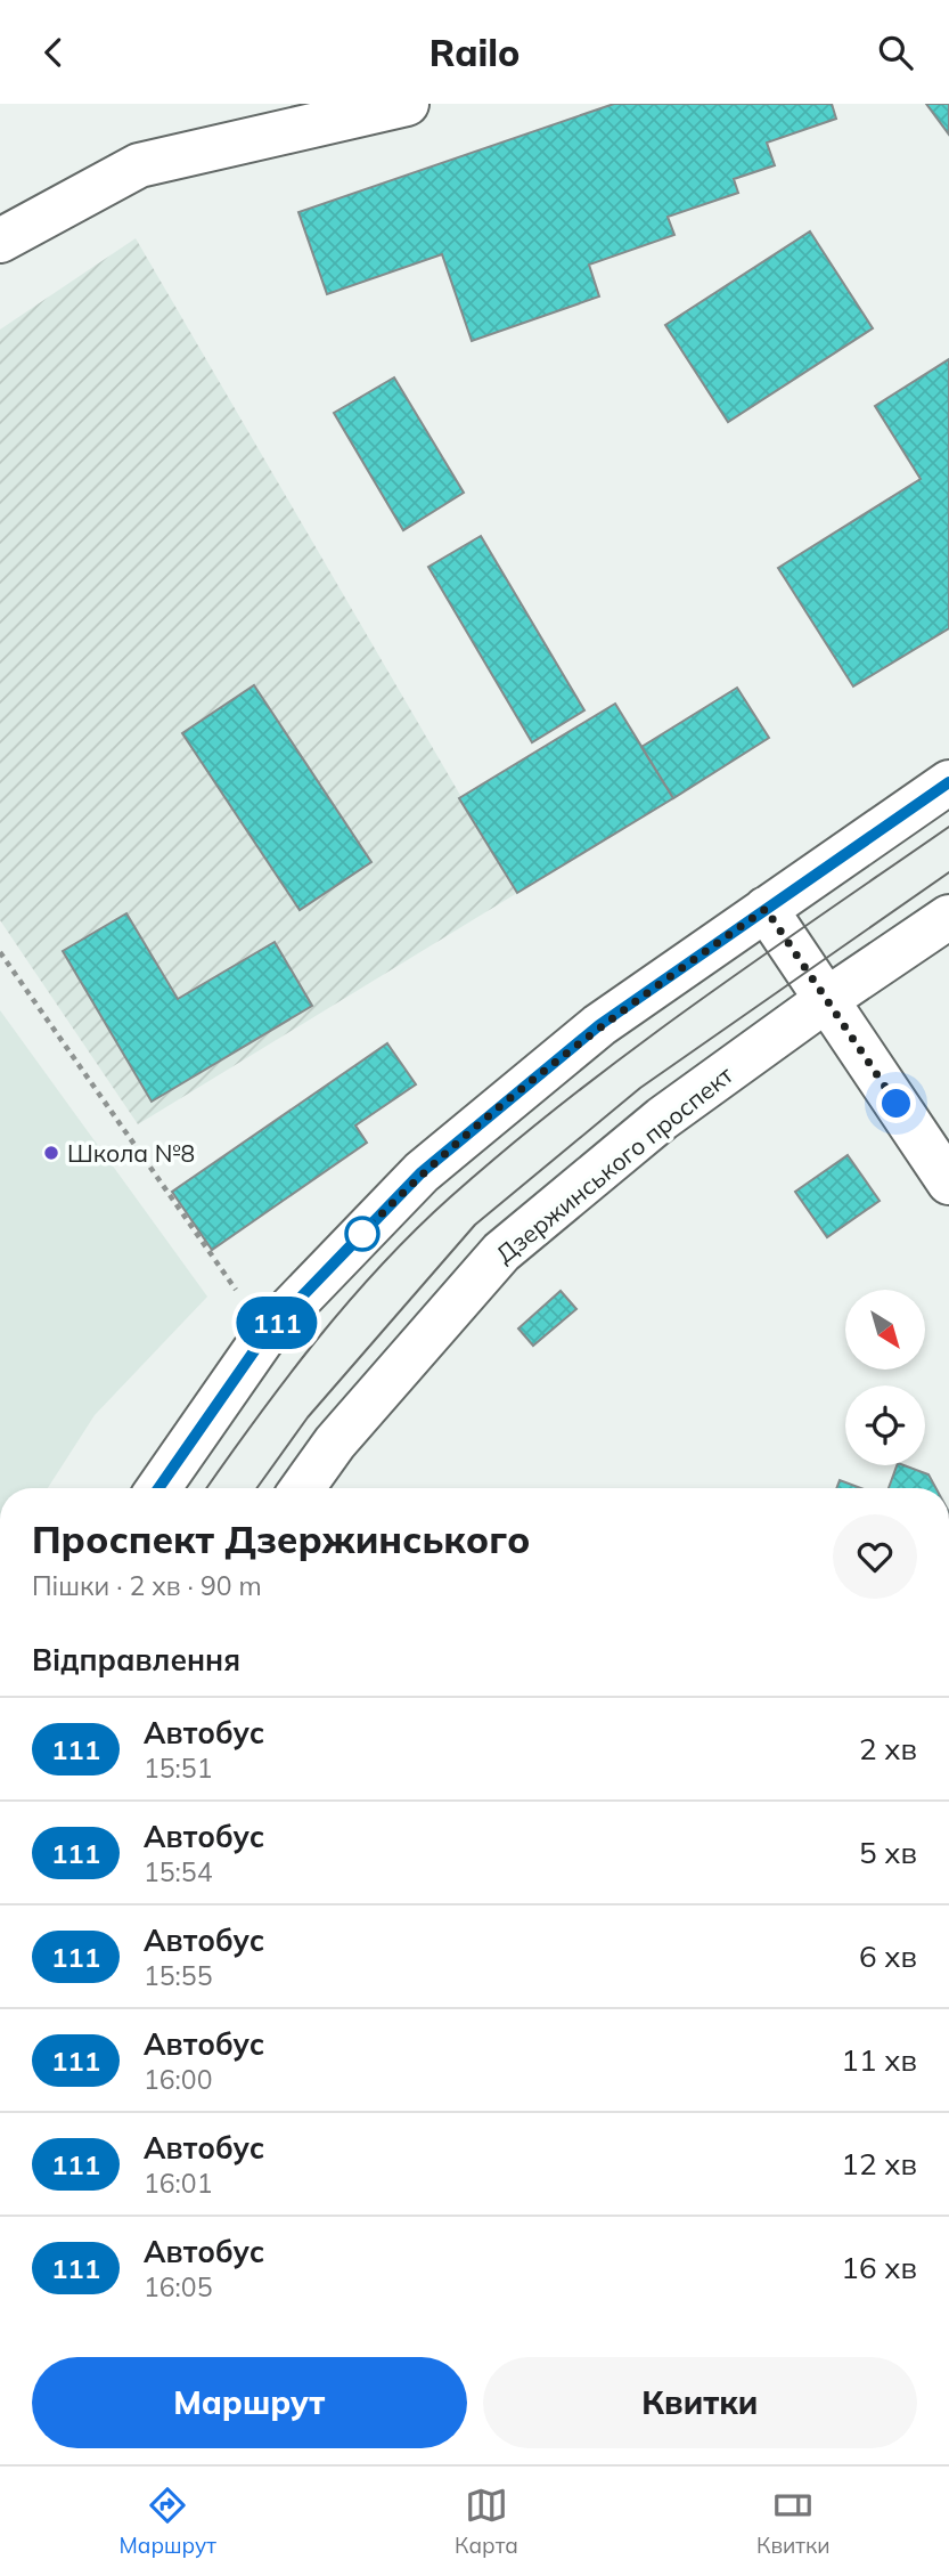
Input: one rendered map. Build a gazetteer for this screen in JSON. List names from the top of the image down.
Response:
{
  "streets": {
    "street": ["Дзержинського проспект"]
  },
  "places": ["Школа №8"],
  "lines": ["bus line 111"],
  "north": "bottom right",
  "page": {
    "header": "Railo",
    "on_map": "111",
    "heading": [
      ["Проспект Дзержинського", "Пішки · 2 хв · 90 m"],
      "Відправлення"
    ],
    "list": [
      {
        "mark": "111",
        "name": "Автобус",
        "note": "15:51",
        "value": "2 хв"
      },
      {
        "mark": "111",
        "name": "Автобус",
        "note": "15:54",
        "value": "5 хв"
      },
      {
        "mark": "111",
        "name": "Автобус",
        "note": "15:55",
        "value": "6 хв"
      },
      {
        "mark": "111",
        "name": "Автобус",
        "note": "16:00",
        "value": "11 хв"
      },
      {
        "mark": "111",
        "name": "Автобус",
        "note": "16:01",
        "value": "12 хв"
      },
      {
        "mark": "111",
        "name": "Автобус",
        "note": "16:05",
        "value": "16 хв"
      }
    ],
    "buttons": ["Маршрут", "Квитки"],
    "tabs": ["Маршрут", "Карта", "Квитки"]
  }
}
